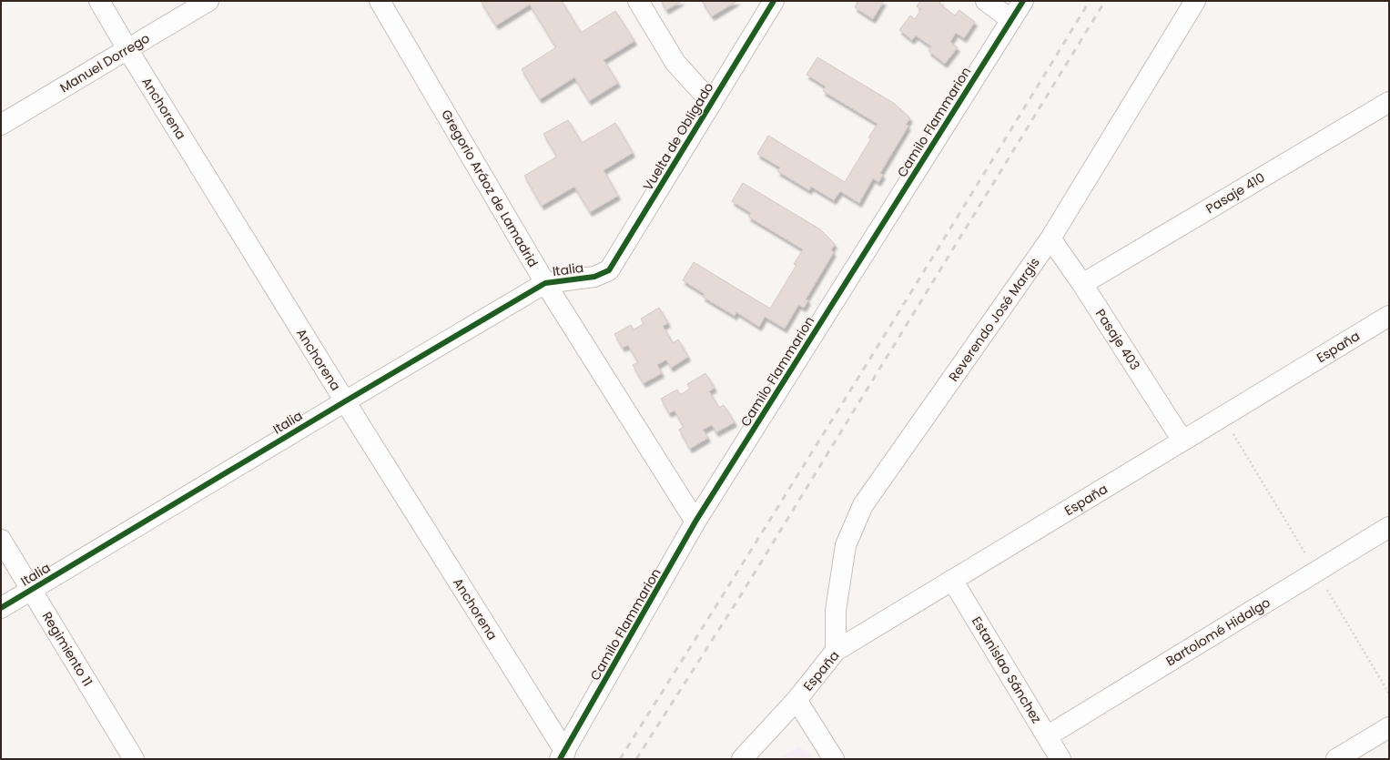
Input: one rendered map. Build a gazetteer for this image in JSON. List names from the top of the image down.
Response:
{
  "streets": {
    "street": [
      "Manuel Dorrego",
      "Anchorena",
      "Camilo Flammarion",
      "Vuelta de Obligado",
      "Gregorio Aráoz de Lamadrid",
      "Pasaje 410",
      "Italia",
      "Reverendo José Margis",
      "Pasaje 403",
      "España",
      "Bartolomé Hidalgo",
      "Regimiento 11",
      "Estanislao Sánchez"
    ]
  },
  "crossings": [
    ["Manuel Dorrego", "Anchorena"],
    ["Anchorena", "Camilo Flammarion"],
    ["Anchorena", "Italia"],
    ["Camilo Flammarion", "Gregorio Aráoz de Lamadrid"],
    ["Vuelta de Obligado", "Italia"],
    ["Gregorio Aráoz de Lamadrid", "Italia"],
    ["Pasaje 410", "Pasaje 403"],
    ["Italia", "Regimiento 11"],
    ["Reverendo José Margis", "Pasaje 403"],
    ["Reverendo José Margis", "España"],
    ["Pasaje 403", "España"],
    ["España", "Estanislao Sánchez"],
    ["Bartolomé Hidalgo", "Estanislao Sánchez"]
  ]
}
